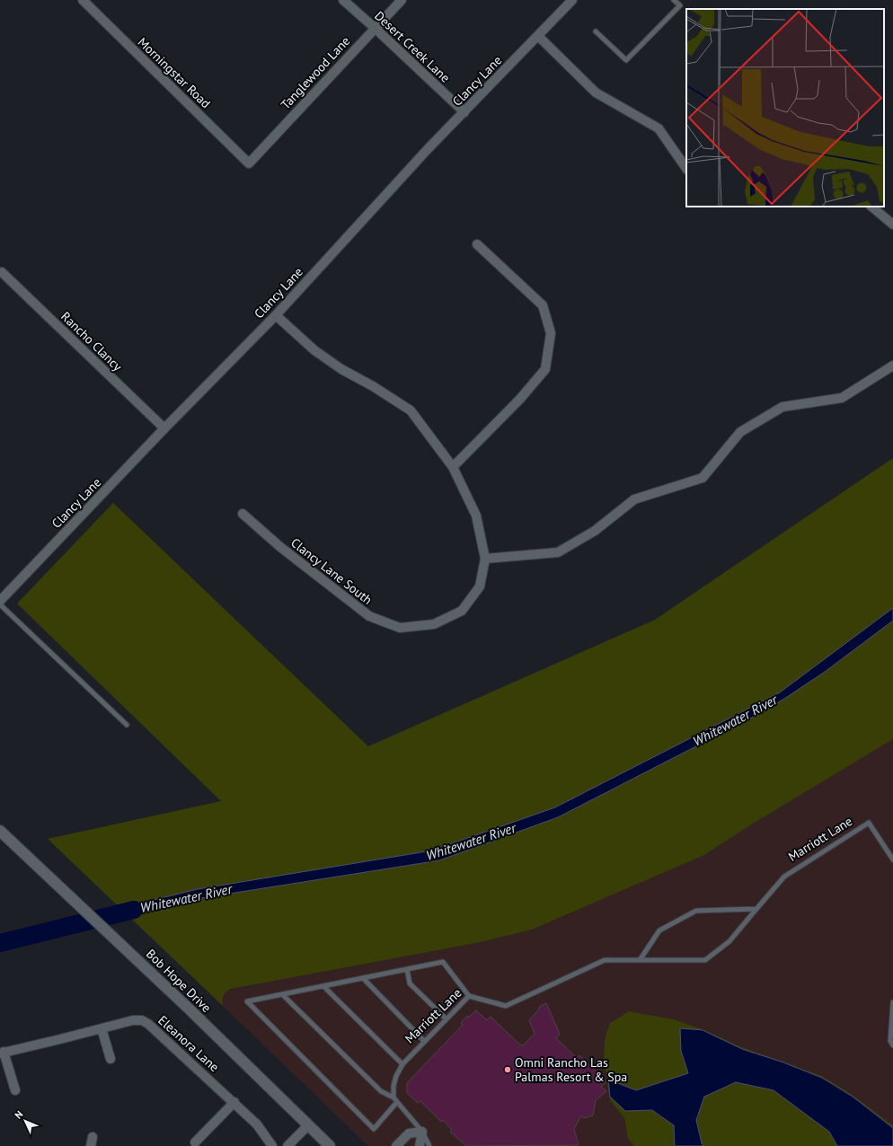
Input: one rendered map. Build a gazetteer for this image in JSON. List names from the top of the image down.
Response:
{
  "streets": {
    "main road": ["Bob Hope Drive"],
    "street": [
      "Desert Creek Lane",
      "Morningstar Road",
      "Tanglewood Lane",
      "Clancy Lane",
      "Rancho Clancy",
      "Clancy Lane South",
      "Eleanora Lane"
    ],
    "lane": ["Marriott Lane"]
  },
  "crossings": [
    ["Desert Creek Lane", "Tanglewood Lane"],
    ["Desert Creek Lane", "Clancy Lane"],
    ["Morningstar Road", "Tanglewood Lane"],
    ["Clancy Lane", "Rancho Clancy"],
    ["Clancy Lane", "Clancy Lane South"]
  ],
  "water": ["Whitewater River"],
  "places": ["Omni Rancho Las Palmas Resort & Spa"],
  "north": "top left"
}
